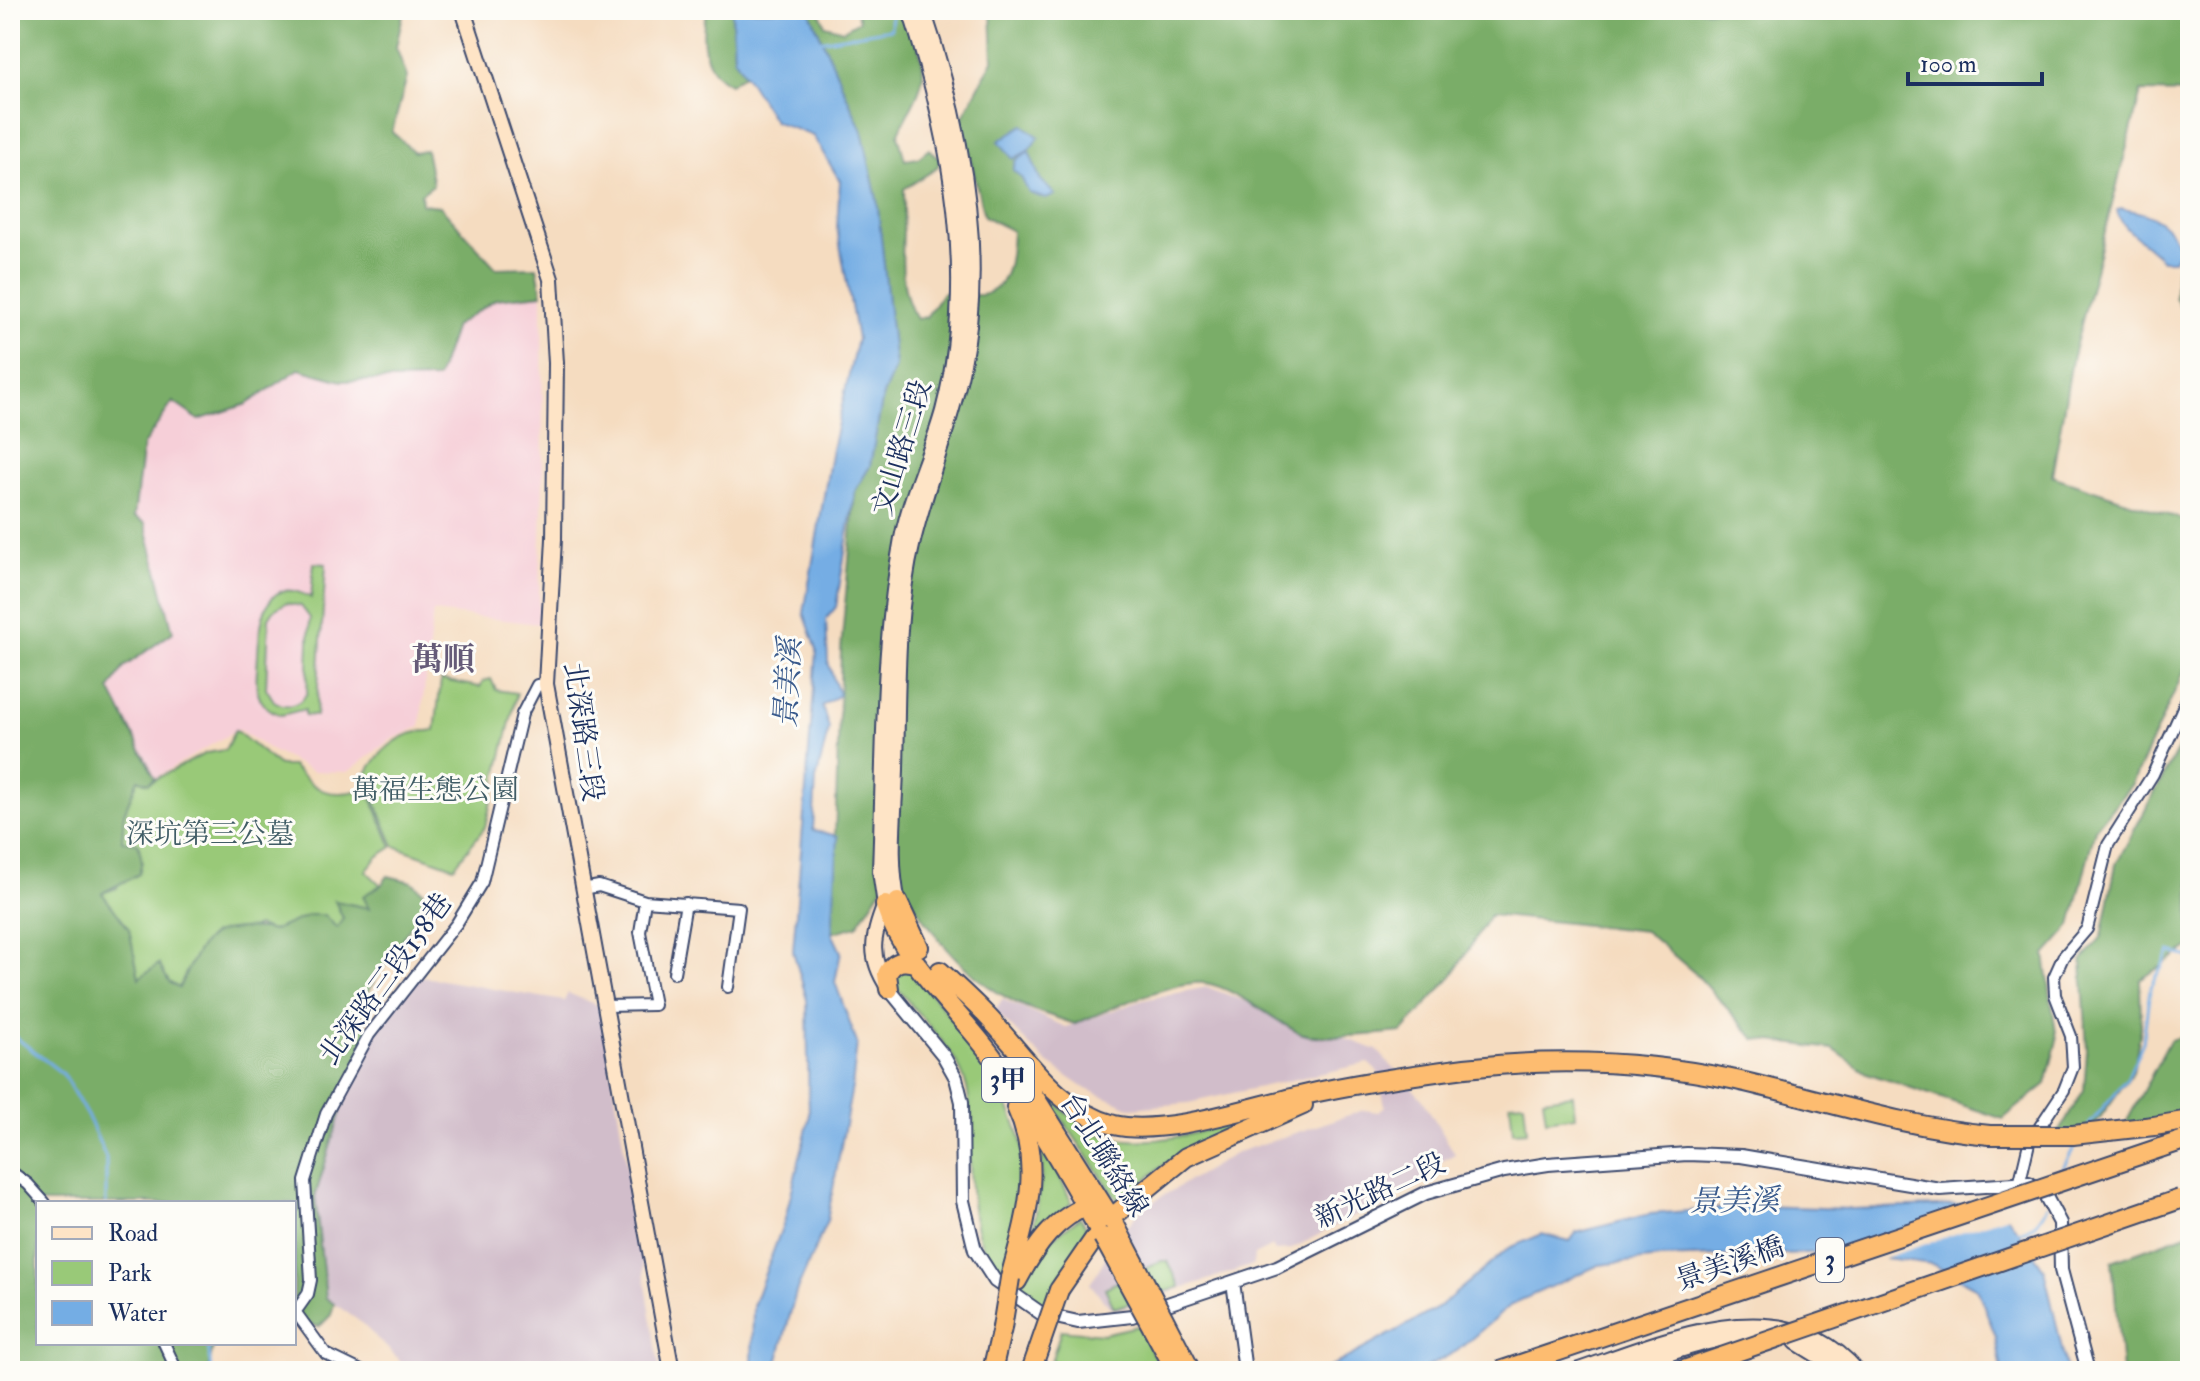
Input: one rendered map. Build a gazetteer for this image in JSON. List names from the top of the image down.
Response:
{
  "streets": {
    "highway": [
      "3甲",
      "台北聯絡線",
      "3",
      "景美溪橋"
    ],
    "main road": ["文山路三段", "北深路三段", "新光路二段"],
    "street": ["北深路三段158巷"]
  },
  "crossings": [
    ["文山路三段", "台北聯絡線"],
    ["文山路三段", "新光路二段"],
    ["北深路三段", "北深路三段158巷"],
    ["台北聯絡線", "新光路二段"]
  ],
  "districts": ["萬順"],
  "water": ["景美溪"],
  "parks": ["萬福生態公園", "深坑第三公墓"],
  "legend": ["Road", "Park", "Water"],
  "scale_bar": "100 m"
}
